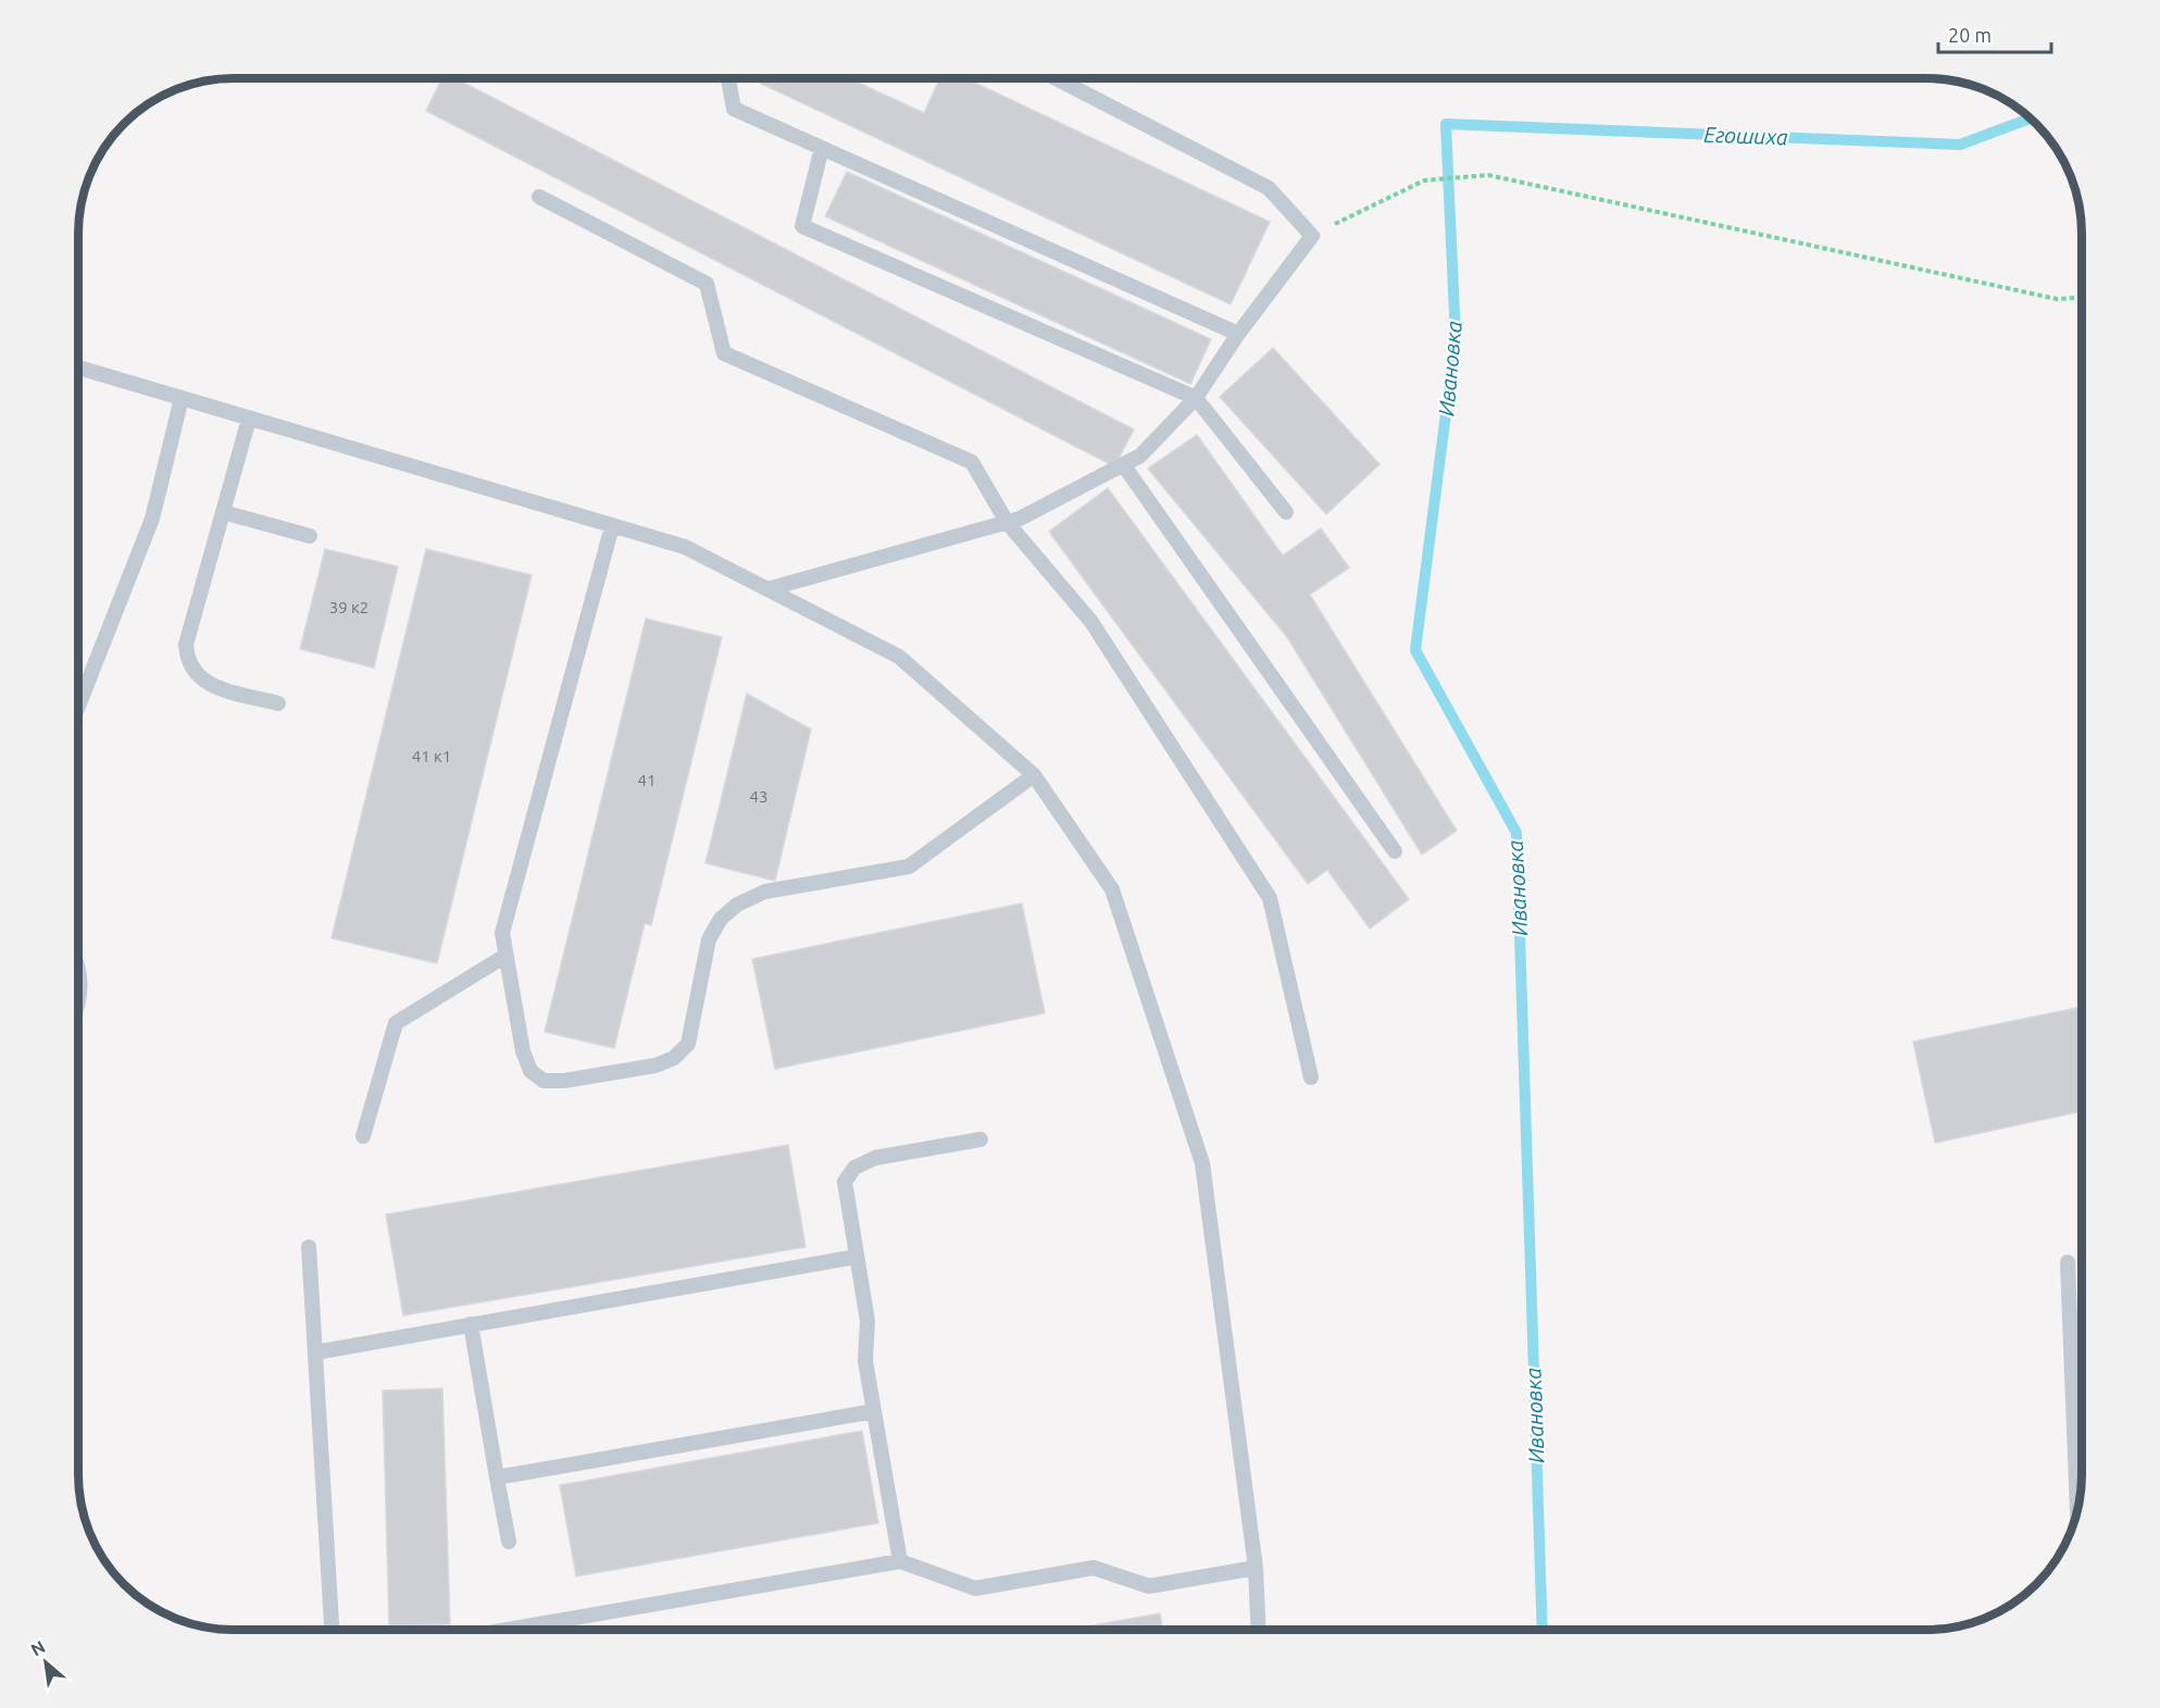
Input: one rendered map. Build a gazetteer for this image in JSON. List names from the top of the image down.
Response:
{
  "water": ["Егошиха", "Ивановка"],
  "house_numbers": [
    "39 к2",
    "41 к1",
    "41",
    "43"
  ],
  "scale_bar": "20 m",
  "north": "top left"
}
